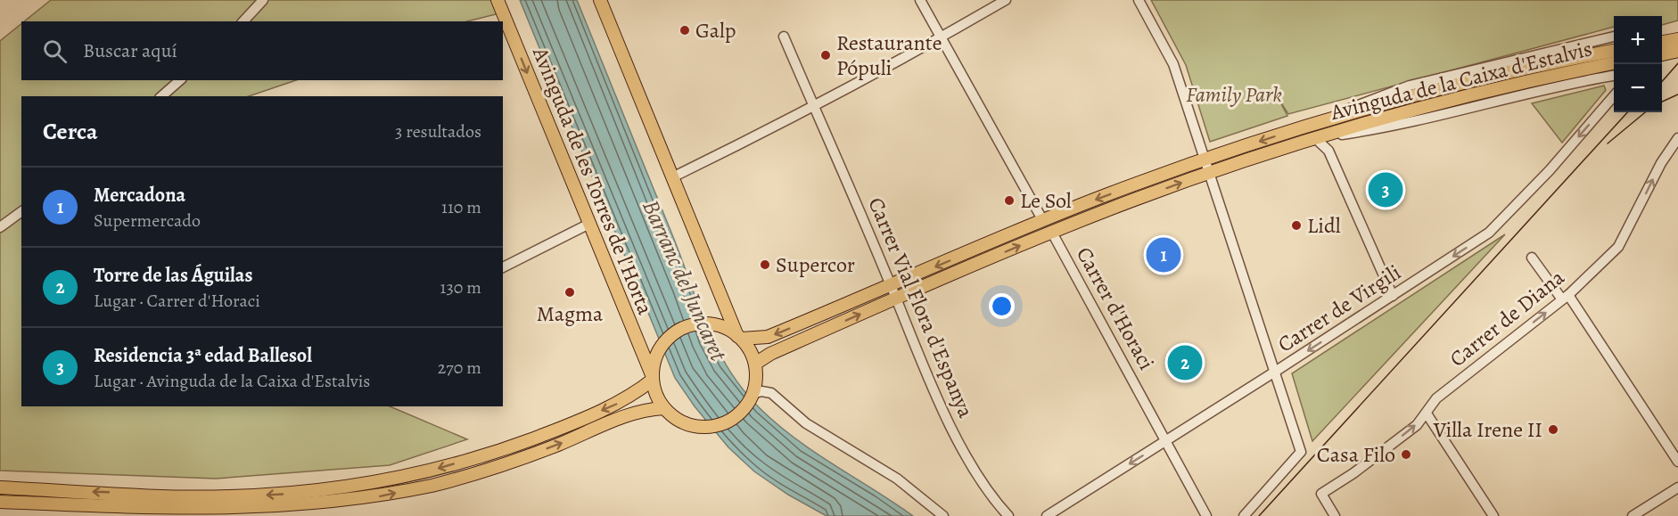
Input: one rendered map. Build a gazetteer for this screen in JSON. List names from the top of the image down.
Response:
{
  "streets": {
    "main road": ["Avinguda de la Caixa d'Estalvis", "Avinguda de les Torres de l'Horta"],
    "street": [
      "Carrer Vial Flora d'Espanya",
      "Carrer d'Horaci",
      "Carrer de Virgili",
      "Carrer de Diana"
    ]
  },
  "crossings": [
    ["Avinguda de la Caixa d'Estalvis", "Avinguda de les Torres de l'Horta"],
    ["Avinguda de la Caixa d'Estalvis", "Carrer Vial Flora d'Espanya"],
    ["Avinguda de la Caixa d'Estalvis", "Carrer d'Horaci"],
    ["Carrer d'Horaci", "Carrer de Virgili"]
  ],
  "one_way": ["Carrer de Virgili", "Carrer de Diana"],
  "water": ["Barranc del Juncaret"],
  "parks": ["Family Park"],
  "places": [
    "Galp",
    "Restaurante Pópuli",
    "Le Sol",
    "Lidl",
    "Supercor",
    "Magma",
    "Villa Irene II",
    "Casa Filo"
  ],
  "page": {
    "map_buttons": ["+", "−"],
    "search": "Buscar aquí",
    "heading": ["Cerca", "3 resultados"],
    "list": [
      {
        "mark": "1",
        "name": "Mercadona",
        "note": "Supermercado",
        "value": "110 m"
      },
      {
        "mark": "2",
        "name": "Torre de las Águilas",
        "note": "Lugar · Carrer d'Horaci",
        "value": "130 m"
      },
      {
        "mark": "3",
        "name": "Residencia 3ª edad Ballesol",
        "note": "Lugar · Avinguda de la Caixa d'Estalvis",
        "value": "270 m"
      }
    ],
    "pins": ["3", "1", "2"]
  }
}
